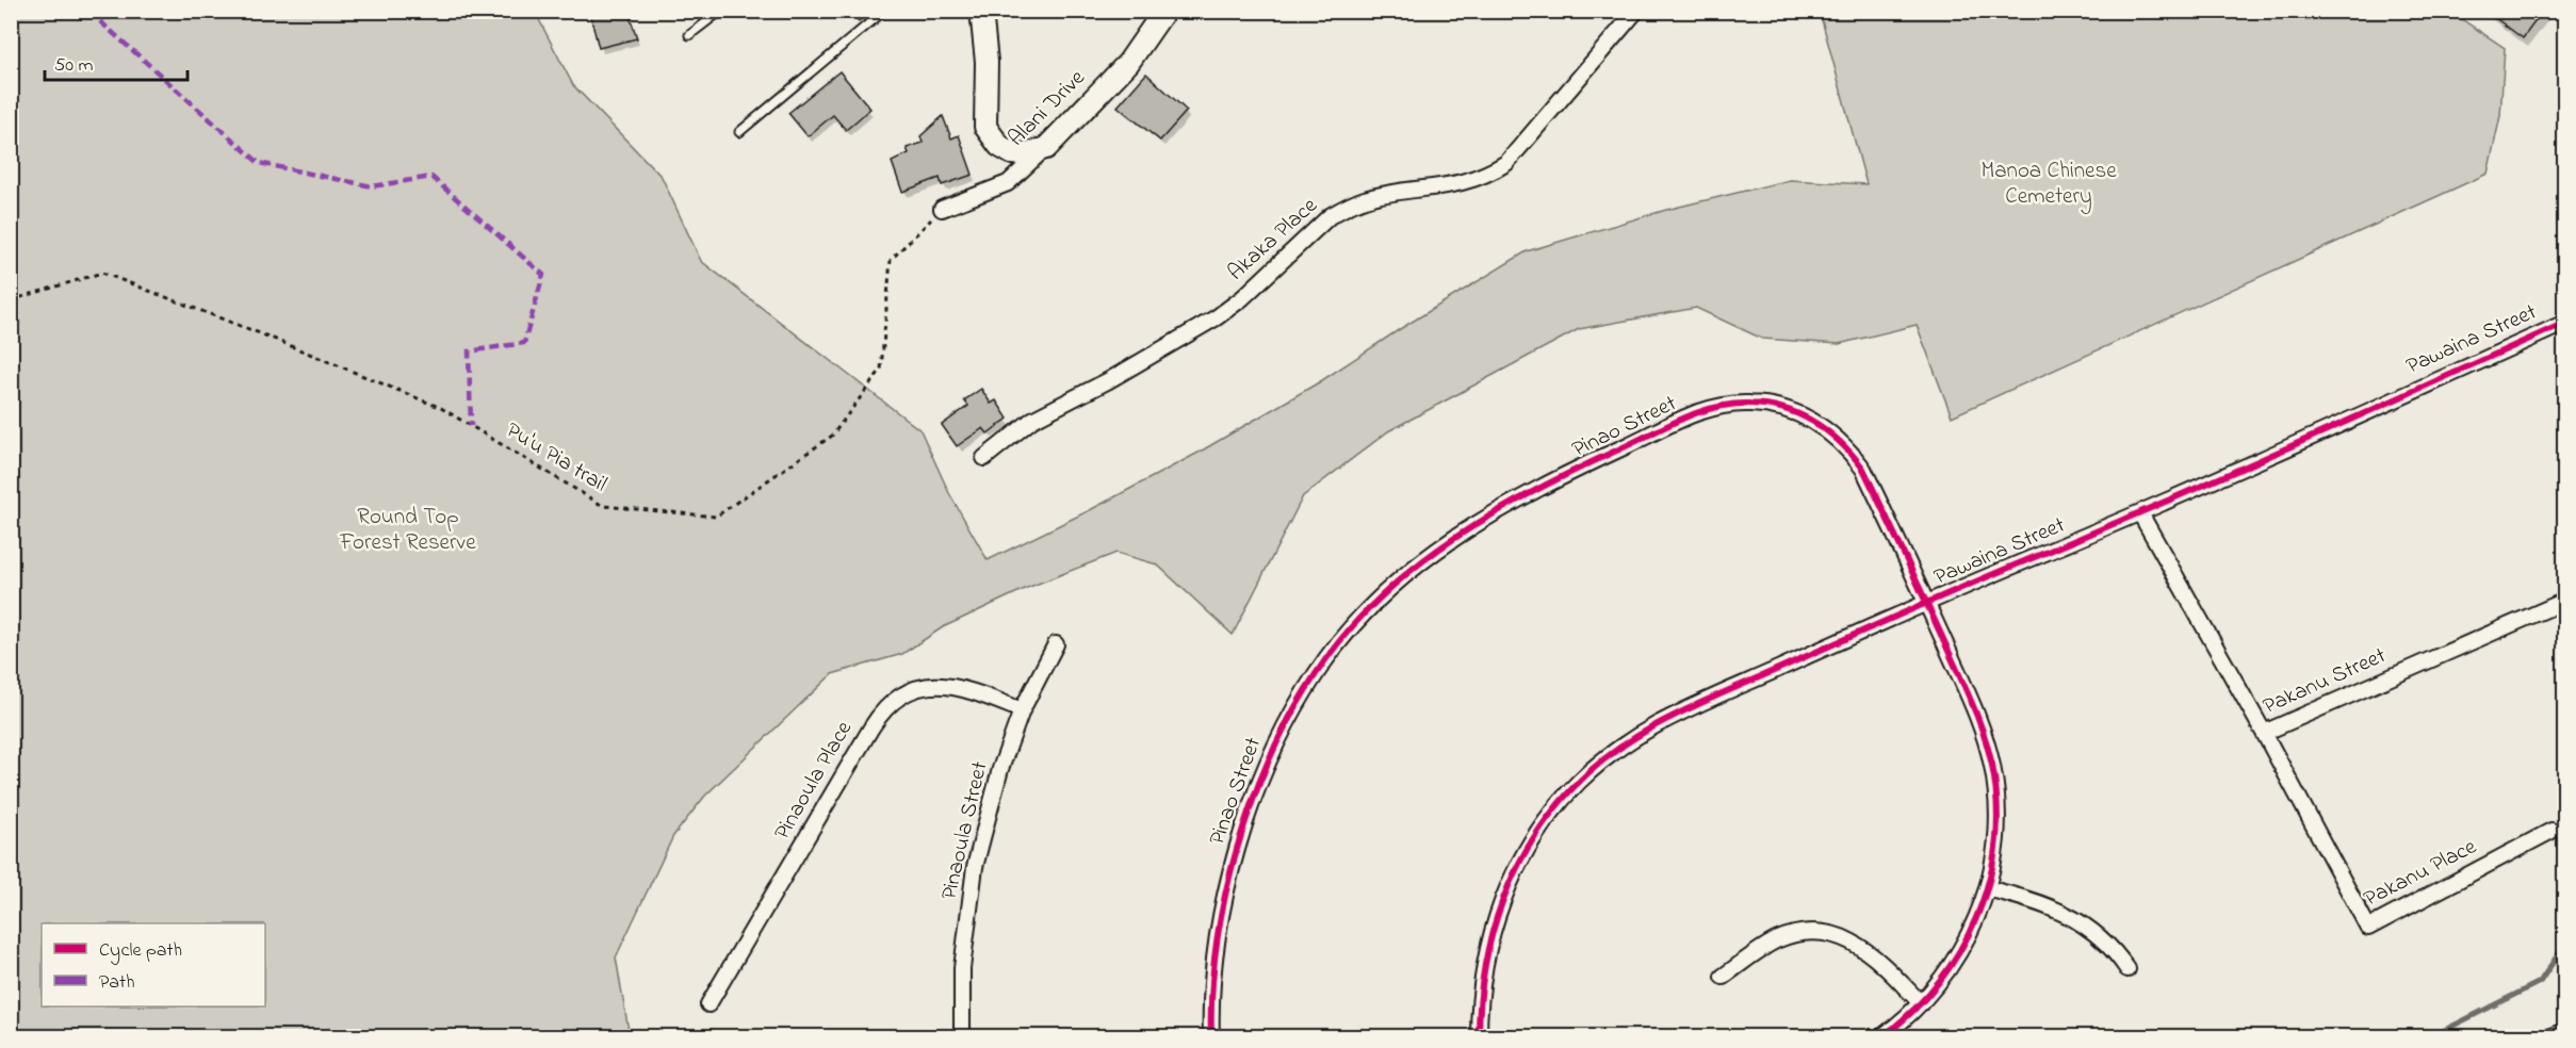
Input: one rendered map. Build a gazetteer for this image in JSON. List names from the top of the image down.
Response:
{
  "streets": {
    "street": [
      "Alani Drive",
      "Akaka Place",
      "Pawaina Street",
      "Pinao Street",
      "Pakanu Street",
      "Pinaoula Place",
      "Pinaoula Street",
      "Pakanu Place"
    ],
    "path": ["Pu'u Pia trail"]
  },
  "crossings": [
    ["Alani Drive", "Pu'u Pia trail"],
    ["Pawaina Street", "Pinao Street"],
    ["Pawaina Street", "Pakanu Street"],
    ["Pakanu Street", "Pakanu Place"],
    ["Pinaoula Place", "Pinaoula Street"]
  ],
  "parks": ["Manoa Chinese Cemetery", "Round Top Forest Reserve"],
  "legend": ["Cycle path", "Path"],
  "scale_bar": "50 m"
}
